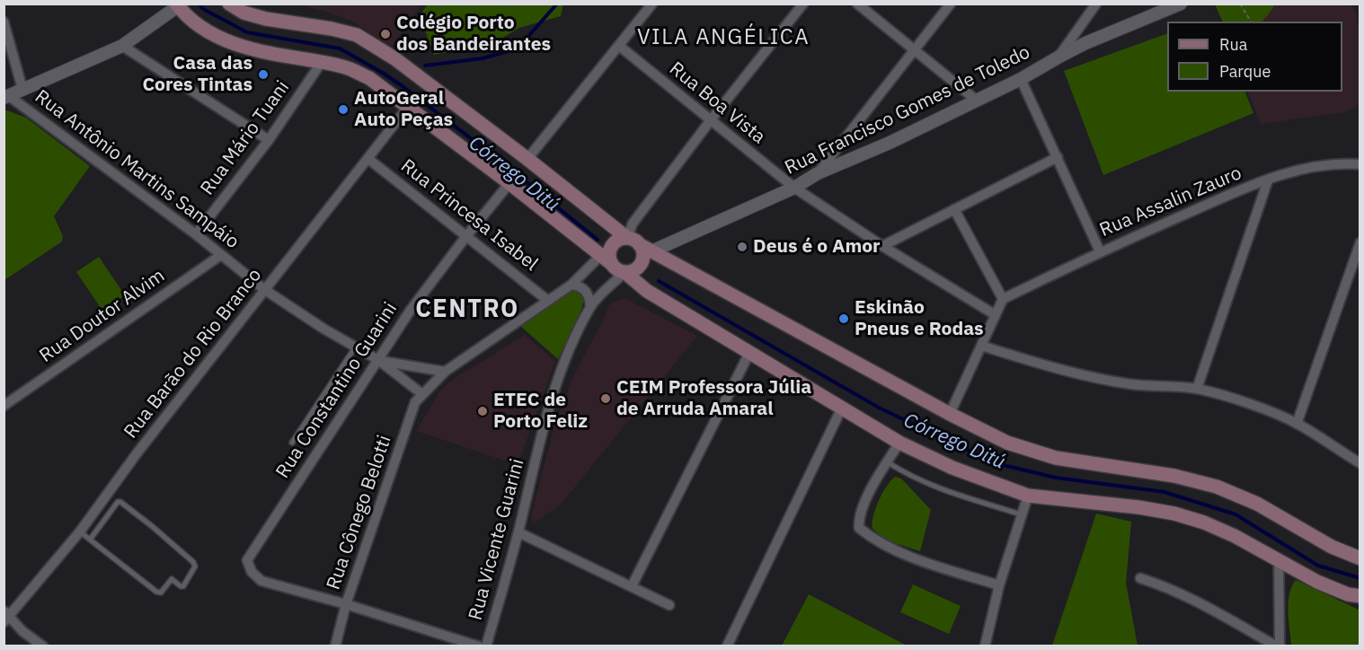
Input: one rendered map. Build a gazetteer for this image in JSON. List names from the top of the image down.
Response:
{
  "streets": {
    "street": [
      "Rua Boa Vista",
      "Rua Francisco Gomes de Toledo",
      "Rua Mário Tuani",
      "Rua Antônio Martins Sampáio",
      "Rua Assalin Zauro",
      "Rua Princesa Isabel",
      "Rua Doutor Alvim",
      "Rua Barão do Rio Branco",
      "Rua Constantino Guarini",
      "Rua Cônego Belotti",
      "Rua Vicente Guarini"
    ]
  },
  "crossings": [
    ["Rua Boa Vista", "Rua Francisco Gomes de Toledo"],
    ["Rua Mário Tuani", "Rua Antônio Martins Sampáio"],
    ["Rua Antônio Martins Sampáio", "Rua Doutor Alvim"],
    ["Rua Antônio Martins Sampáio", "Rua Barão do Rio Branco"],
    ["Rua Antônio Martins Sampáio", "Rua Constantino Guarini"],
    ["Rua Princesa Isabel", "Rua Barão do Rio Branco"],
    ["Rua Princesa Isabel", "Rua Constantino Guarini"],
    ["Rua Princesa Isabel", "Rua Cônego Belotti"],
    ["Rua Constantino Guarini", "Rua Cônego Belotti"],
    ["Rua Cônego Belotti", "Rua Vicente Guarini"]
  ],
  "districts": ["VILA ANGÉLICA", "CENTRO"],
  "water": ["Córrego Ditú"],
  "places": [
    "Colégio Porto dos Bandeirantes",
    "Casa das Cores Tintas",
    "AutoGeral Auto Peças",
    "Deus é o Amor",
    "Eskinão Pneus e Rodas",
    "CEIM Professora Júlia de Arruda Amaral",
    "ETEC de Porto Feliz"
  ],
  "legend": ["Rua", "Parque"]
}
